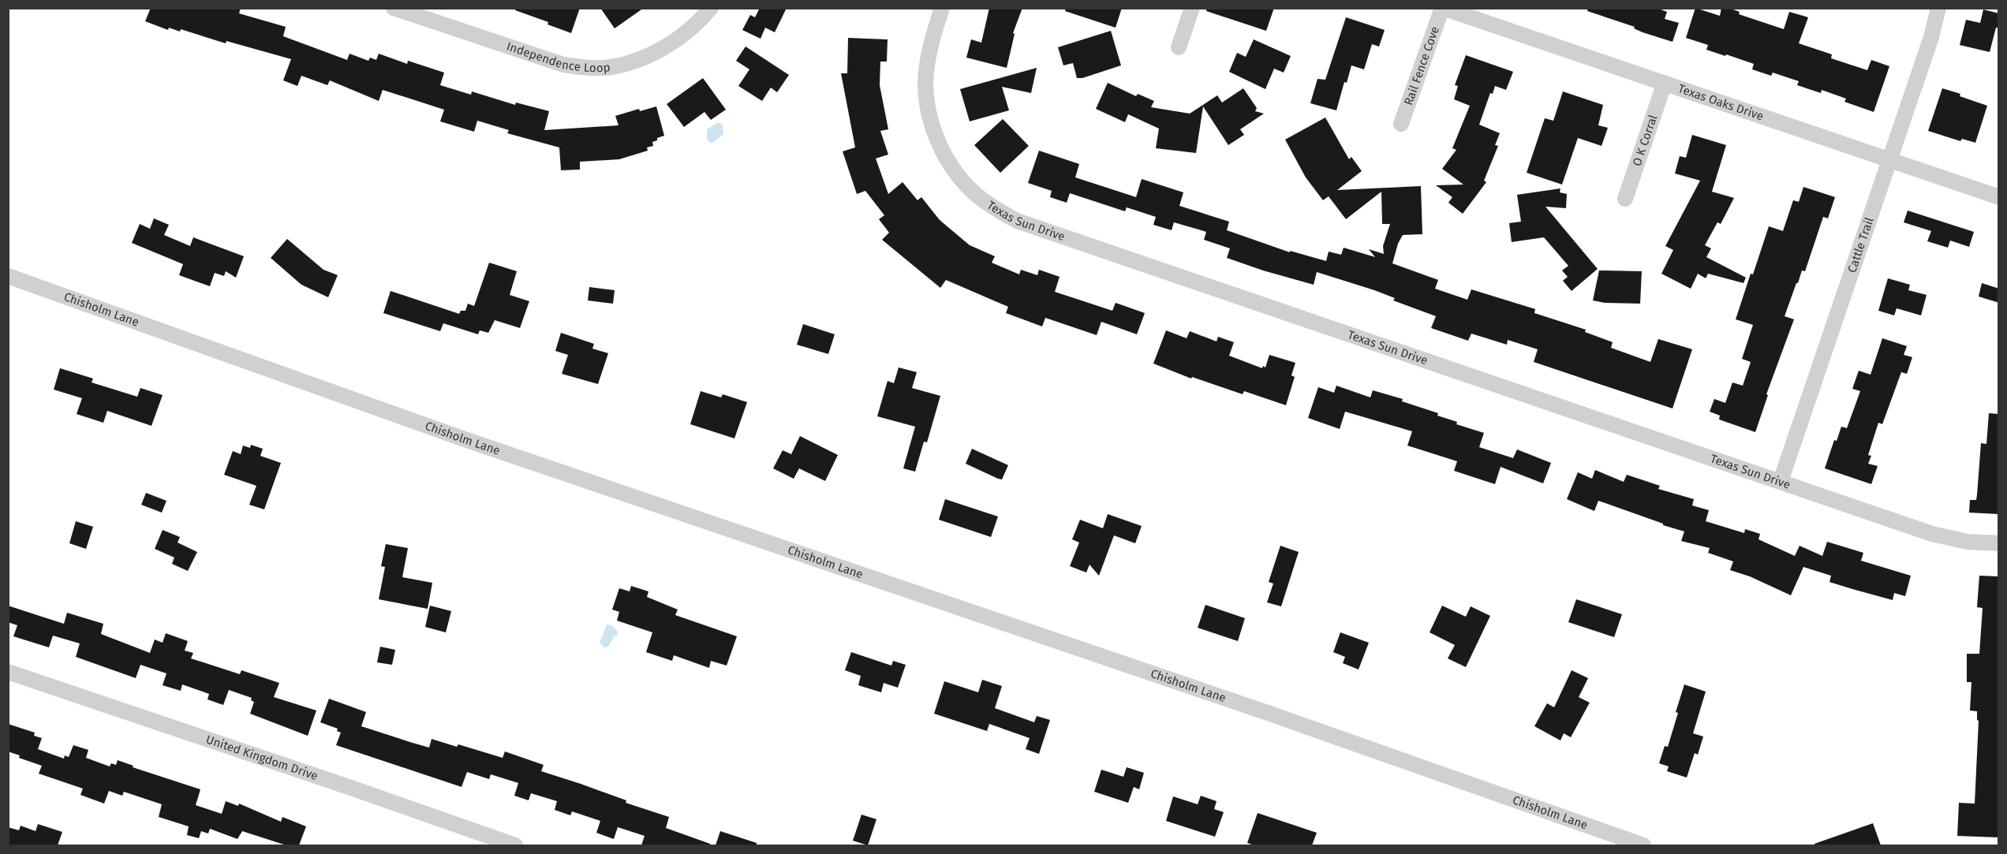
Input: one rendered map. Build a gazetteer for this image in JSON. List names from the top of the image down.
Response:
{
  "streets": {
    "street": [
      "Independence Loop",
      "Rail Fence Cove",
      "Texas Oaks Drive",
      "O K Corral",
      "Texas Sun Drive",
      "Cattle Trail",
      "Chisholm Lane",
      "United Kingdom Drive"
    ]
  },
  "crossings": [
    ["Rail Fence Cove", "Texas Oaks Drive"],
    ["Texas Oaks Drive", "O K Corral"],
    ["Texas Oaks Drive", "Cattle Trail"],
    ["Texas Sun Drive", "Cattle Trail"]
  ]
}
